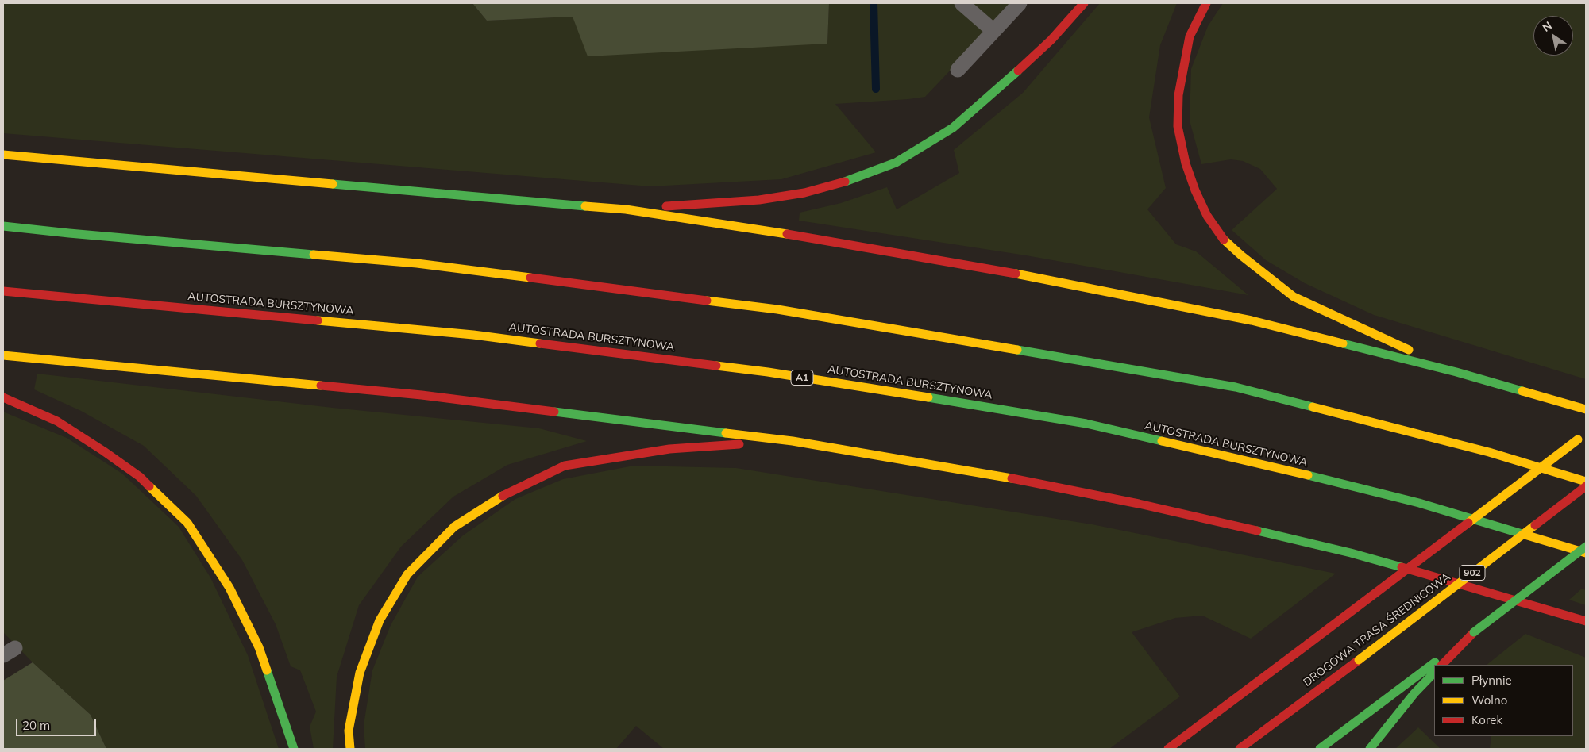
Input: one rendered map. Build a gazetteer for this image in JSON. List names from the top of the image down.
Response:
{
  "streets": {
    "main road": [
      "AUTOSTRADA BURSZTYNOWA",
      "A1",
      "902",
      "DROGOWA TRASA ŚREDNICOWA"
    ]
  },
  "legend": ["Płynnie", "Wolno", "Korek"],
  "scale_bar": "20 m",
  "north": "top left"
}
